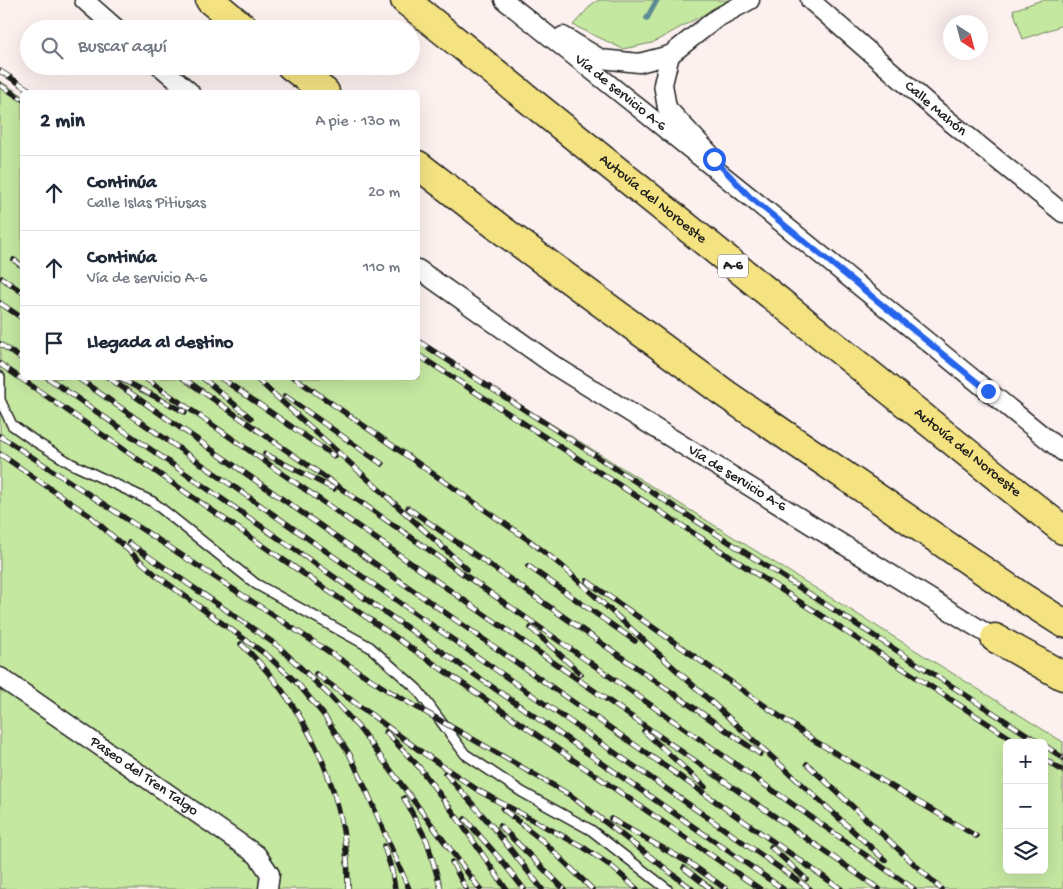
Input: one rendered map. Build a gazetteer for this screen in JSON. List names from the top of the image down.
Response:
{
  "streets": {
    "highway": ["Autovía del Noroeste", "A-6"],
    "street": ["Vía de servicio A-6", "Calle Mahón", "Paseo del Tren Talgo"]
  },
  "north": "bottom right",
  "page": {
    "search": "Buscar aquí",
    "heading": ["2 min", "A pie · 130 m"],
    "list": [
      ["Continúa", "Calle Islas Pitiusas", "20 m"],
      ["Continúa", "Vía de servicio A-6", "110 m"],
      "Llegada al destino"
    ],
    "map_buttons": ["+", "−"]
  }
}
